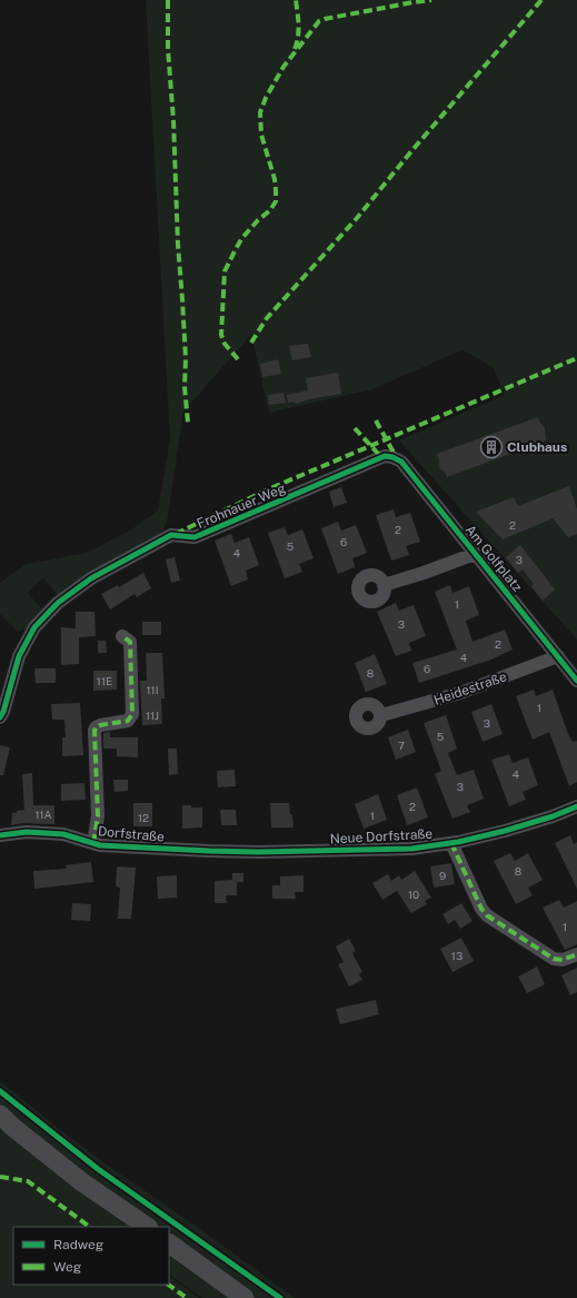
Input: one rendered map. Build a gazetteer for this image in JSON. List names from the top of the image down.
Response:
{
  "streets": {
    "street": [
      "Frohnauer Weg",
      "Am Golfplatz",
      "Heidestraße",
      "Dorfstraße",
      "Neue Dorfstraße"
    ]
  },
  "crossings": [
    ["Frohnauer Weg", "Am Golfplatz"],
    ["Am Golfplatz", "Heidestraße"],
    ["Dorfstraße", "Neue Dorfstraße"]
  ],
  "places": {
    "building": ["Clubhaus"]
  },
  "house_numbers": [
    "2",
    "2",
    "6",
    "5",
    "4",
    "3",
    "1",
    "3",
    "2",
    "4",
    "6",
    "8",
    "11E",
    "11I",
    "1",
    "11J",
    "3",
    "5",
    "7",
    "4",
    "3",
    "2",
    "11A",
    "1",
    "12",
    "8",
    "9",
    "10",
    "1",
    "13"
  ],
  "legend": ["Radweg", "Weg"]
}
